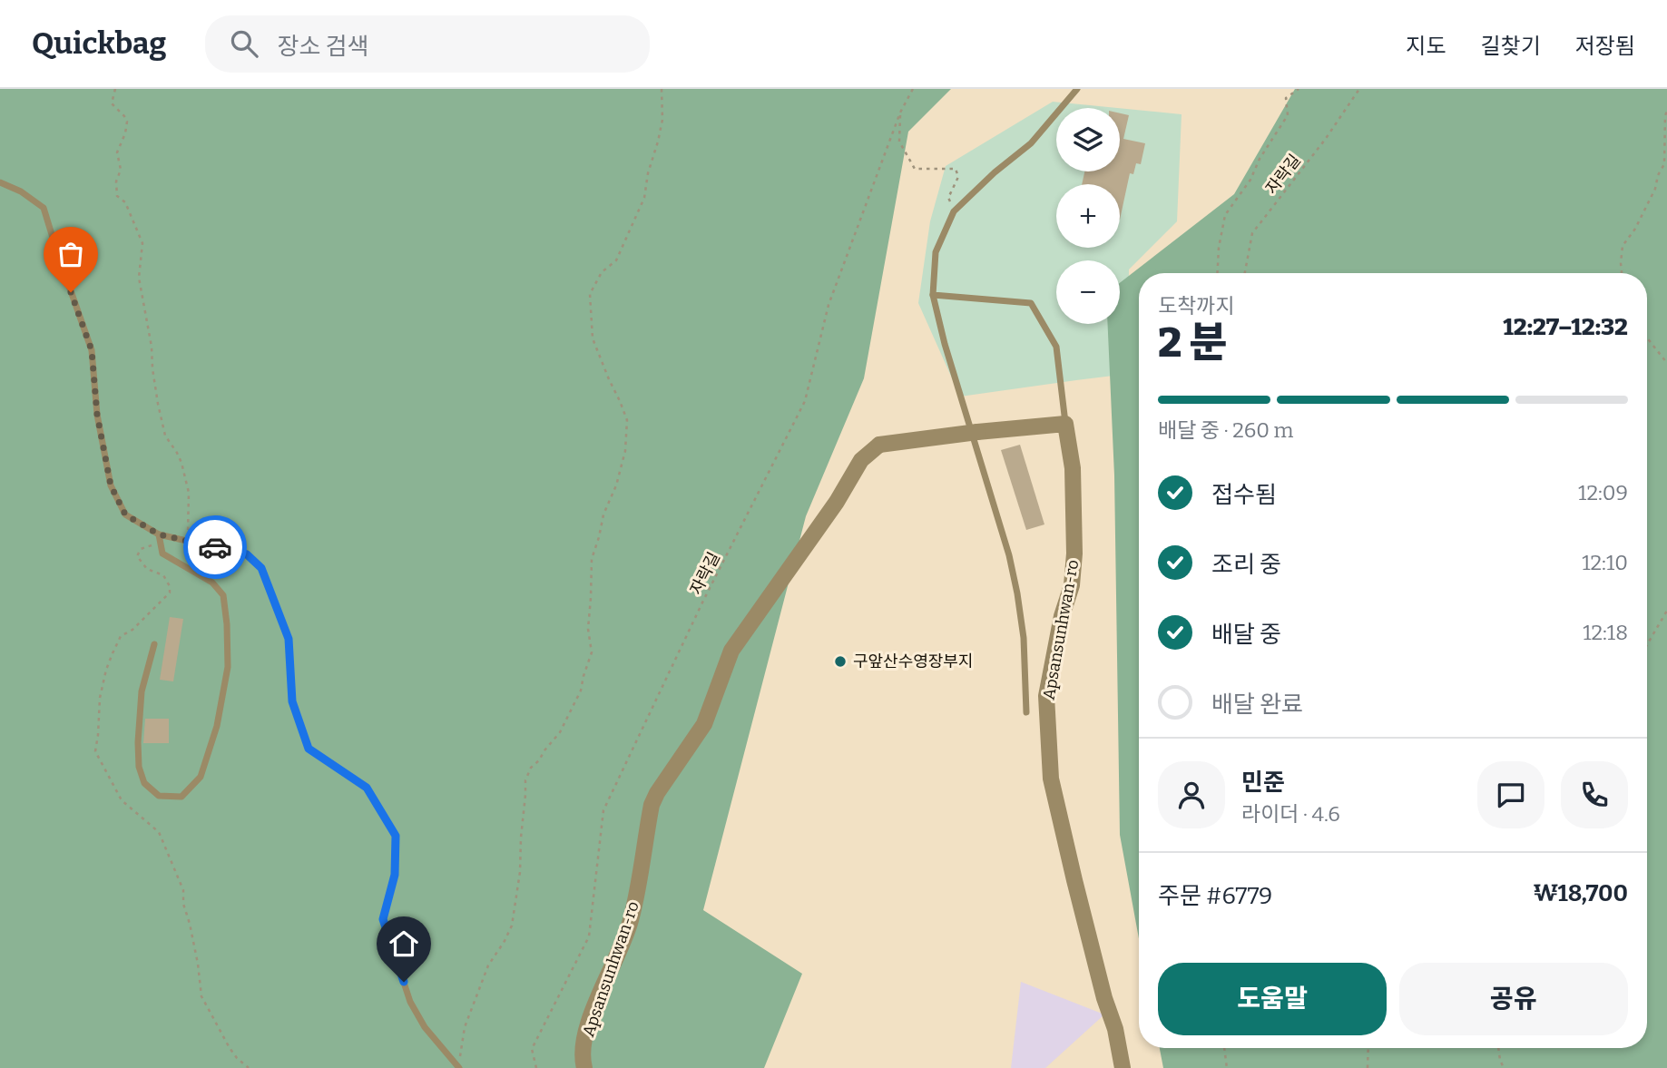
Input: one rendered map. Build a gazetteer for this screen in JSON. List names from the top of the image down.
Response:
{
  "streets": {
    "street": ["Apsansunhwan-ro"],
    "path": ["자락길"]
  },
  "places": ["구앞산수영장부지"],
  "page": {
    "header": "Quickbag",
    "search": "장소 검색",
    "nav": ["지도", "길찾기", "저장됨"],
    "map_buttons": ["+", "−"],
    "heading": ["2 분", "도착까지", "12:27–12:32"],
    "panel": [
      "민준",
      "라이더 · 4.6",
      "주문 #6779",
      "₩18,700"
    ],
    "bar": "배달 중 · 260 m",
    "list": [
      ["접수됨", "12:09"],
      ["조리 중", "12:10"],
      ["배달 중", "12:18"],
      "배달 완료"
    ],
    "buttons": ["도움말", "공유"]
  }
}
